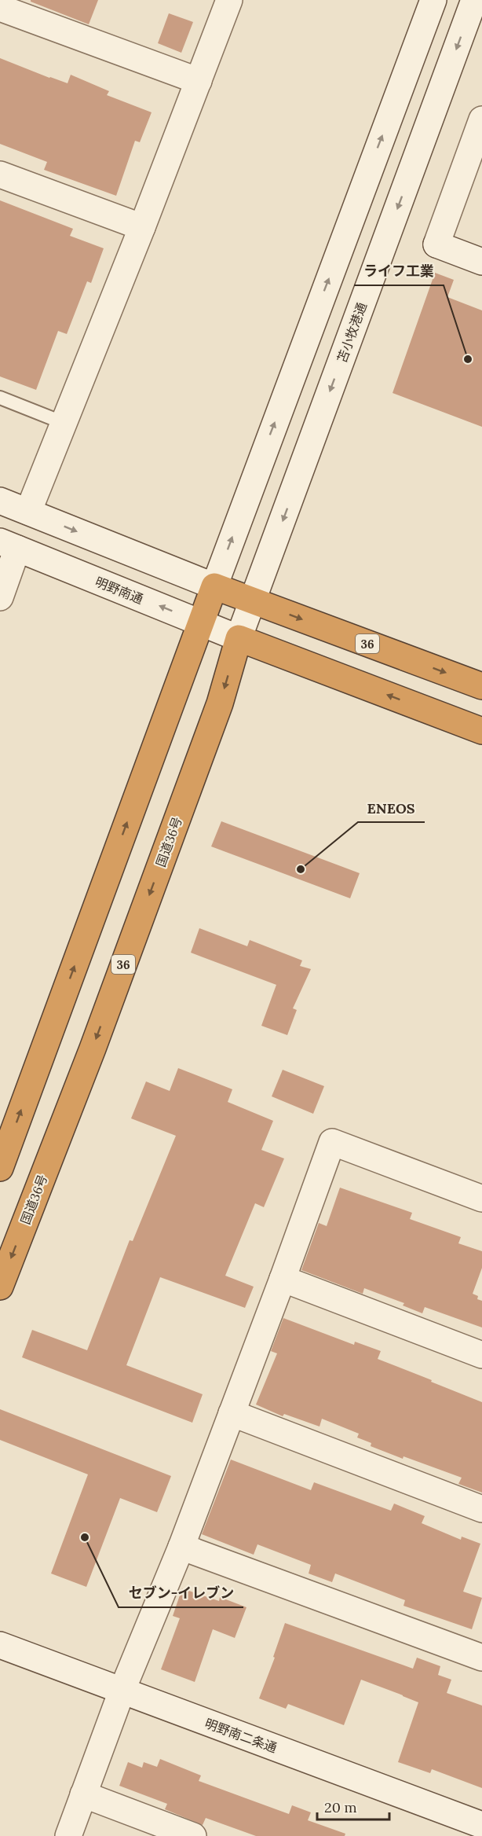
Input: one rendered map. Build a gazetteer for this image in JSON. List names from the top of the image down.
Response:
{
  "streets": {
    "highway": ["36", "国道36号"],
    "street": ["苫小牧港通", "明野南通", "明野南二条通"]
  },
  "crossings": [
    ["苫小牧港通", "明野南通"],
    ["苫小牧港通", "36"],
    ["苫小牧港通", "国道36号"],
    ["明野南通", "国道36号"]
  ],
  "places": ["ライフ工業", "ENEOS", "セブン-イレブン"],
  "scale_bar": "20 m"
}
